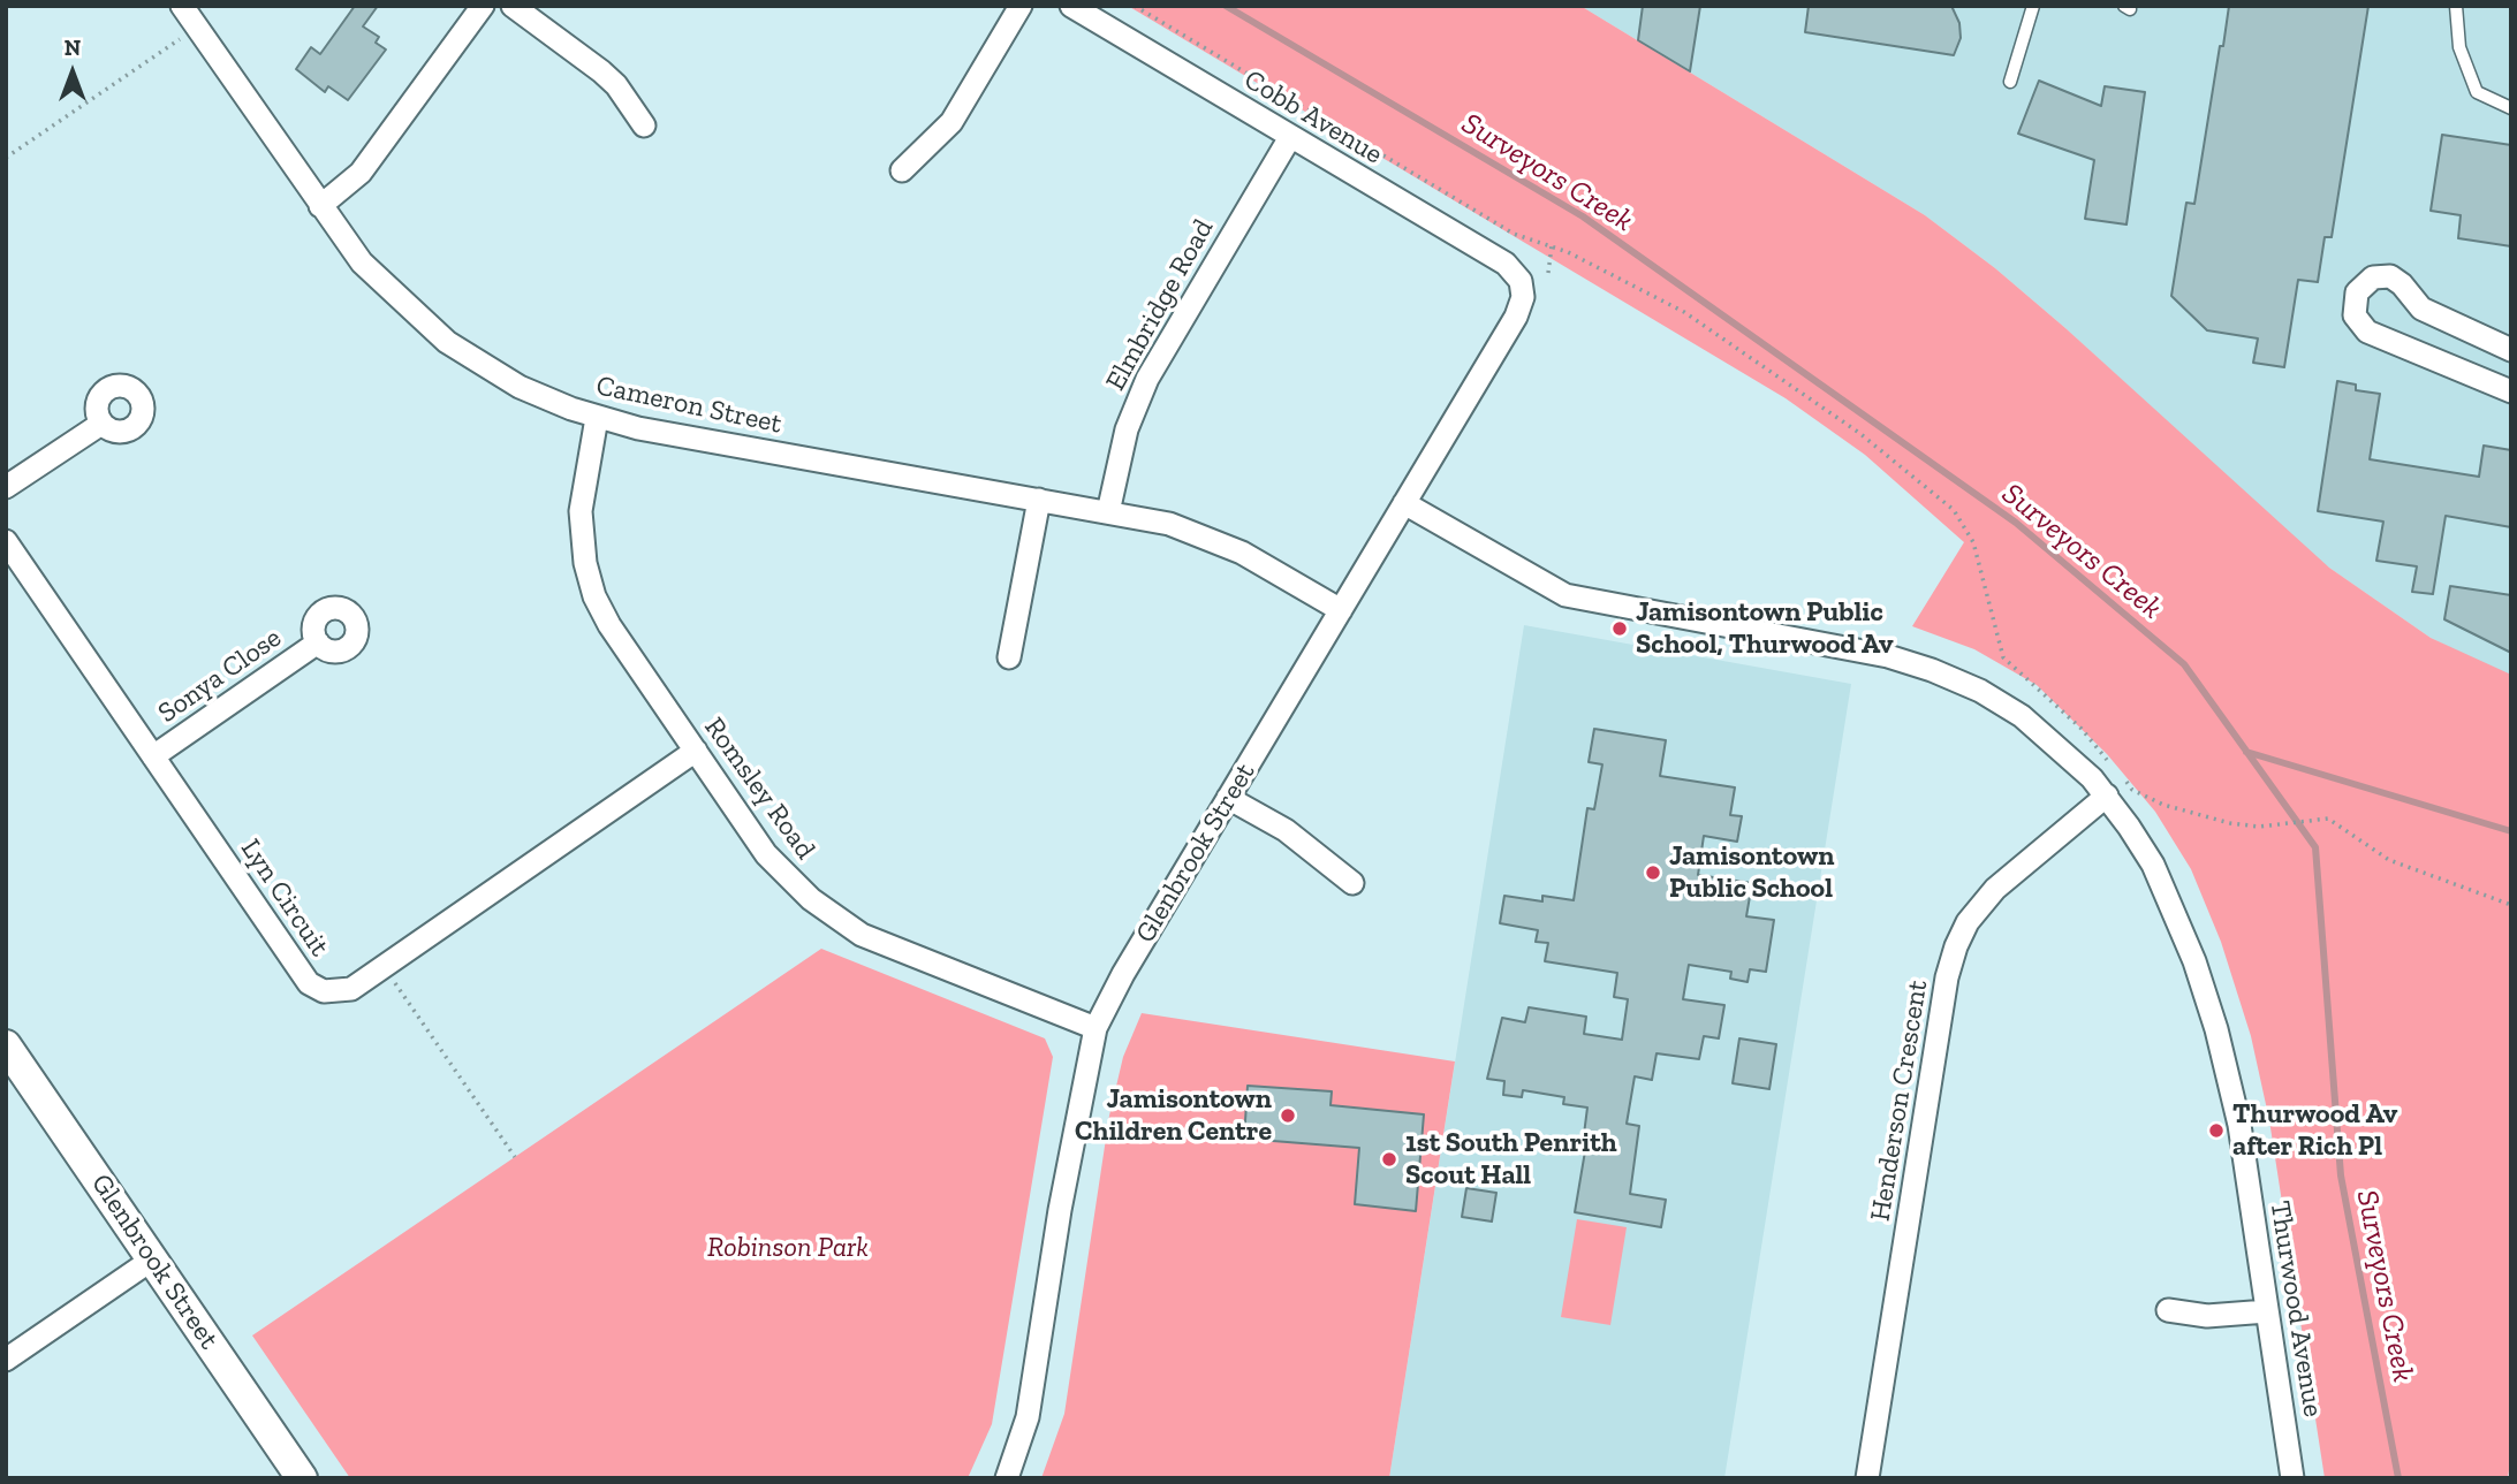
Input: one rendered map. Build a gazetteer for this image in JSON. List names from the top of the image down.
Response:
{
  "streets": {
    "street": [
      "Cobb Avenue",
      "Elmbridge Road",
      "Cameron Street",
      "Sonya Close",
      "Romsley Road",
      "Glenbrook Street",
      "Lyn Circuit",
      "Henderson Crescent",
      "Thurwood Avenue"
    ]
  },
  "crossings": [
    ["Cobb Avenue", "Elmbridge Road"],
    ["Cobb Avenue", "Glenbrook Street"],
    ["Elmbridge Road", "Cameron Street"],
    ["Cameron Street", "Romsley Road"],
    ["Cameron Street", "Glenbrook Street"],
    ["Sonya Close", "Lyn Circuit"],
    ["Romsley Road", "Glenbrook Street"],
    ["Romsley Road", "Lyn Circuit"],
    ["Glenbrook Street", "Thurwood Avenue"],
    ["Henderson Crescent", "Thurwood Avenue"]
  ],
  "water": ["Surveyors Creek"],
  "parks": ["Robinson Park"],
  "places": [
    "Jamisontown Public School, Thurwood Av",
    "Jamisontown Public School",
    "Jamisontown Children Centre",
    "Thurwood Av after Rich Pl",
    "1st South Penrith Scout Hall"
  ],
  "north": "top"
}
